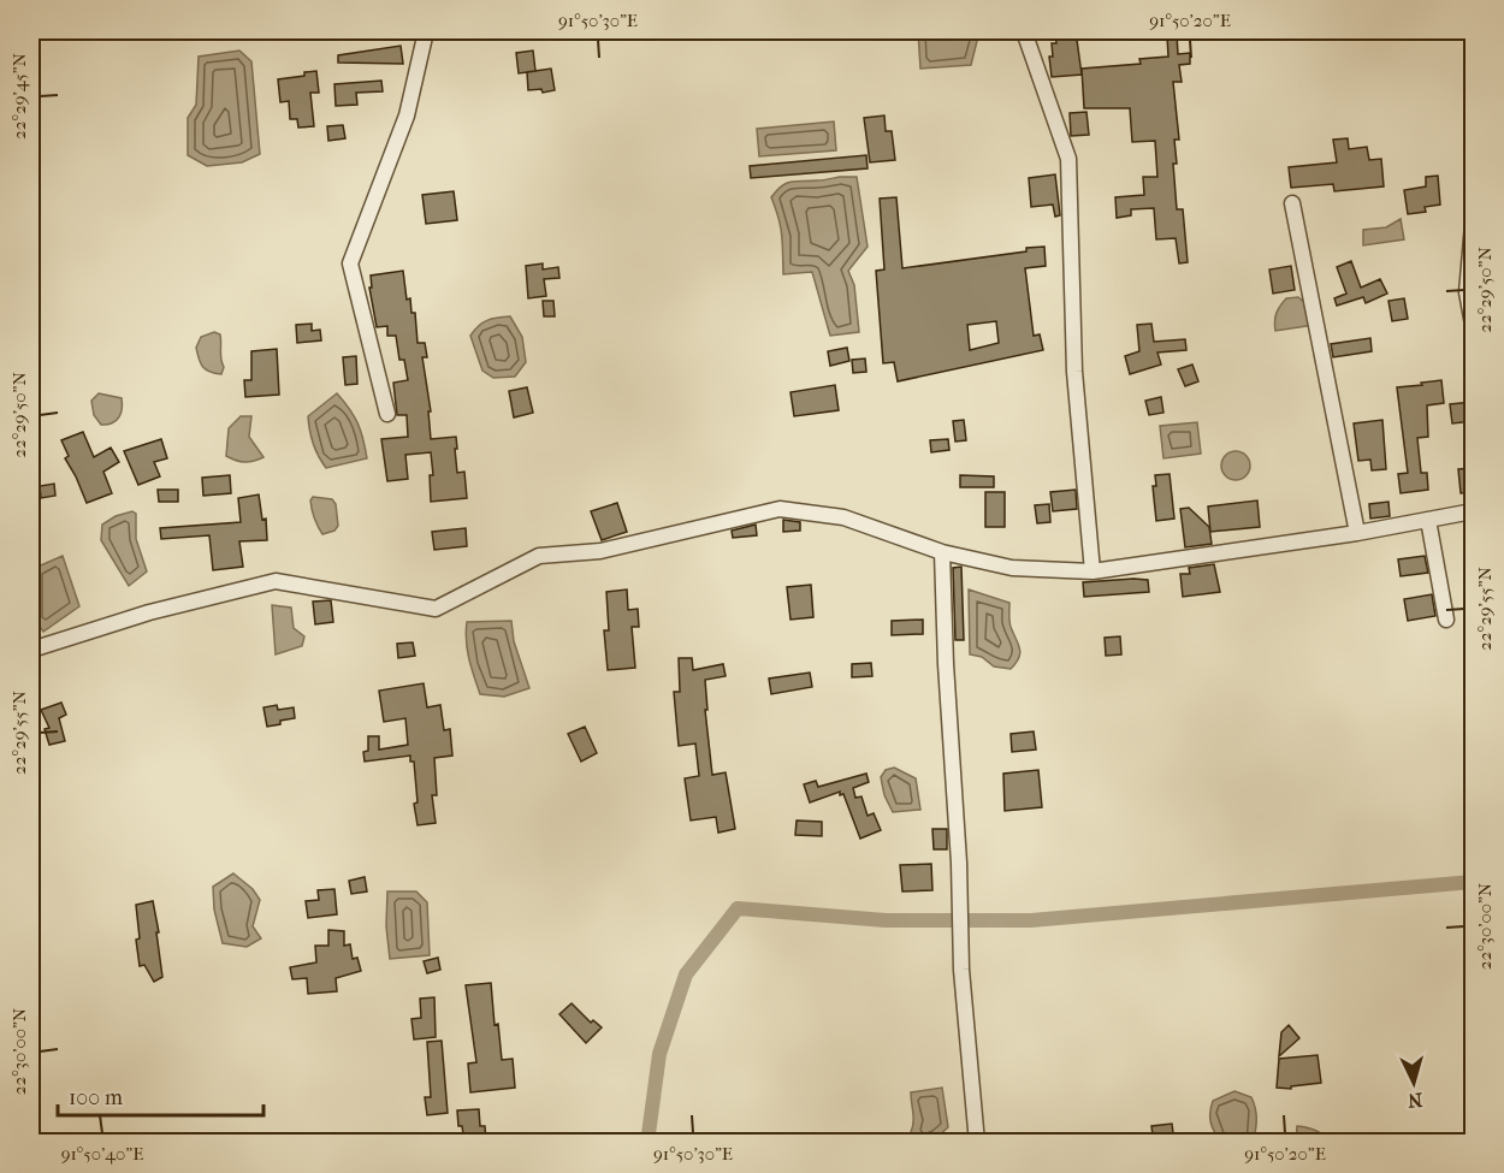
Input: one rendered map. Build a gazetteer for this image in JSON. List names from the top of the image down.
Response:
{
  "scale_bar": "100 m",
  "north": "bottom",
  "coordinates": [
    "91°50'30\"E",
    "91°50'20\"E",
    "22°29'45\"N",
    "22°29'50\"N",
    "22°29'55\"N",
    "22°30'00\"N",
    "91°50'40\"E"
  ]
}
